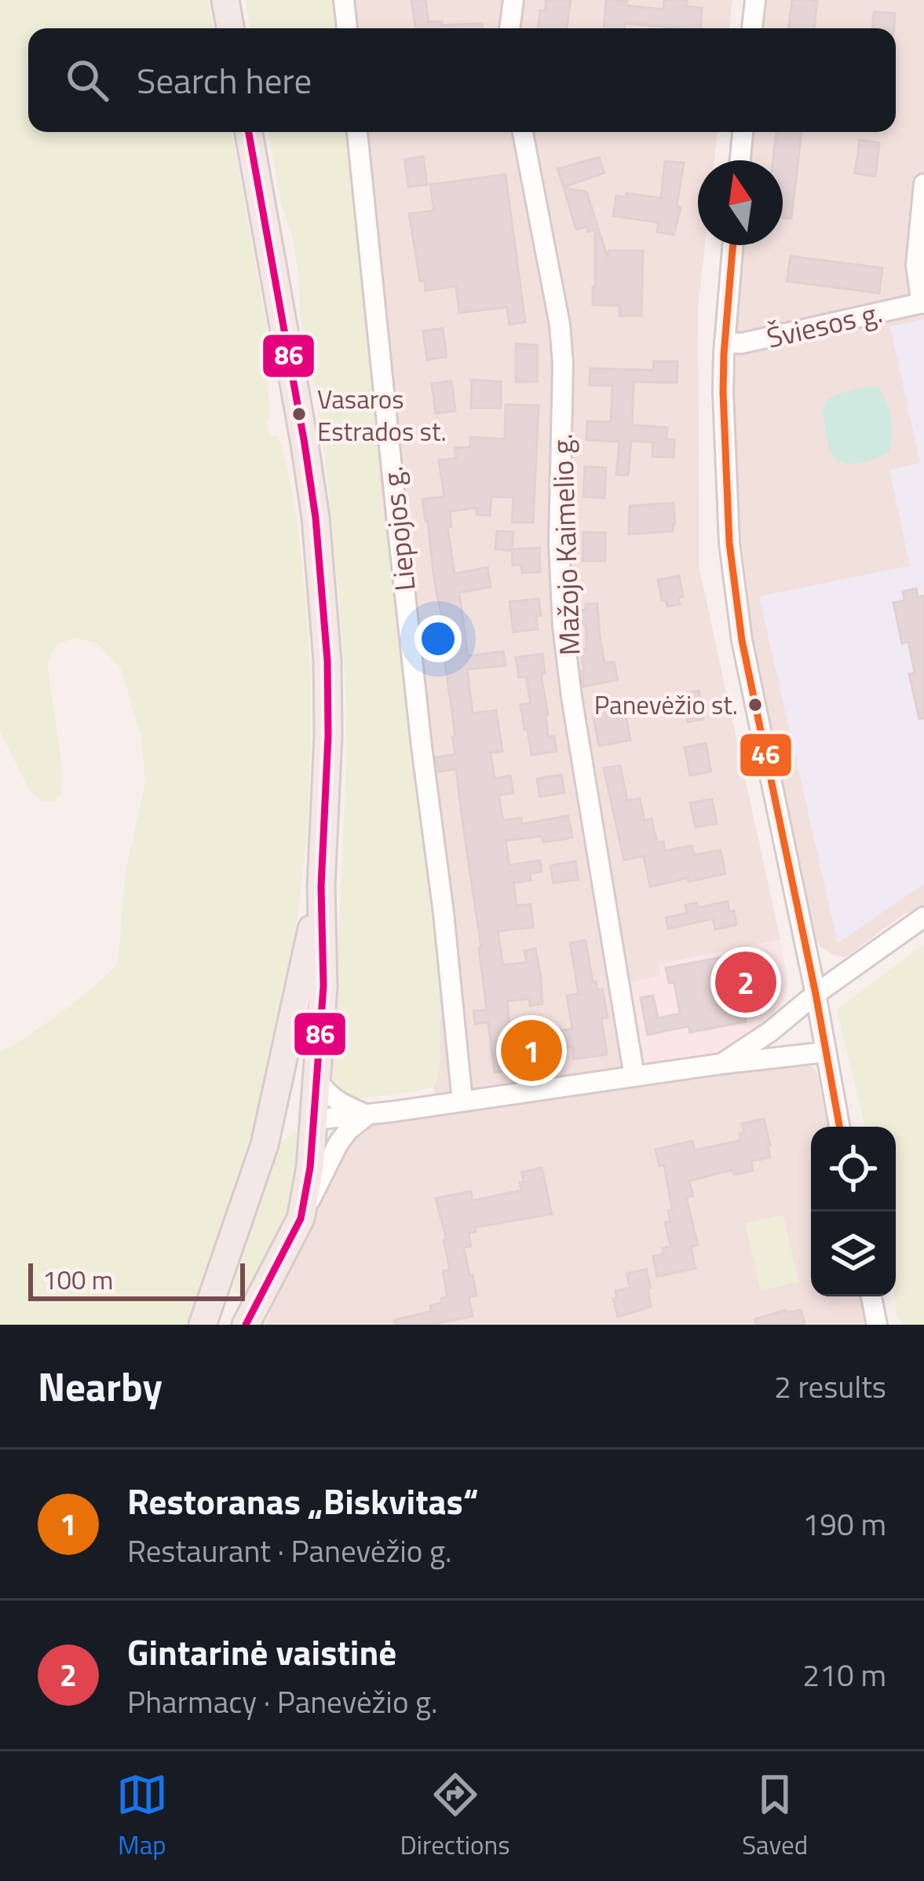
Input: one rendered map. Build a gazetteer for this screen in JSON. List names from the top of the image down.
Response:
{
  "streets": {
    "street": ["Šviesos g.", "Liepojos g.", "Mažojo Kaimelio g."]
  },
  "places": ["Vasaros Estrados st.", "Panevėžio st."],
  "lines": ["transit line 86", "transit line 46"],
  "scale_bar": "100 m",
  "north": "top",
  "page": {
    "search": "Search here",
    "pins": ["2", "1"],
    "scale": "100 m",
    "heading": ["Nearby", "2 results"],
    "list": [
      {
        "mark": "1",
        "name": "Restoranas „Biskvitas“",
        "note": "Restaurant · Panevėžio g.",
        "value": "190 m"
      },
      {
        "mark": "2",
        "name": "Gintarinė vaistinė",
        "note": "Pharmacy · Panevėžio g.",
        "value": "210 m"
      }
    ],
    "nav": ["Map", "Directions", "Saved"]
  }
}
